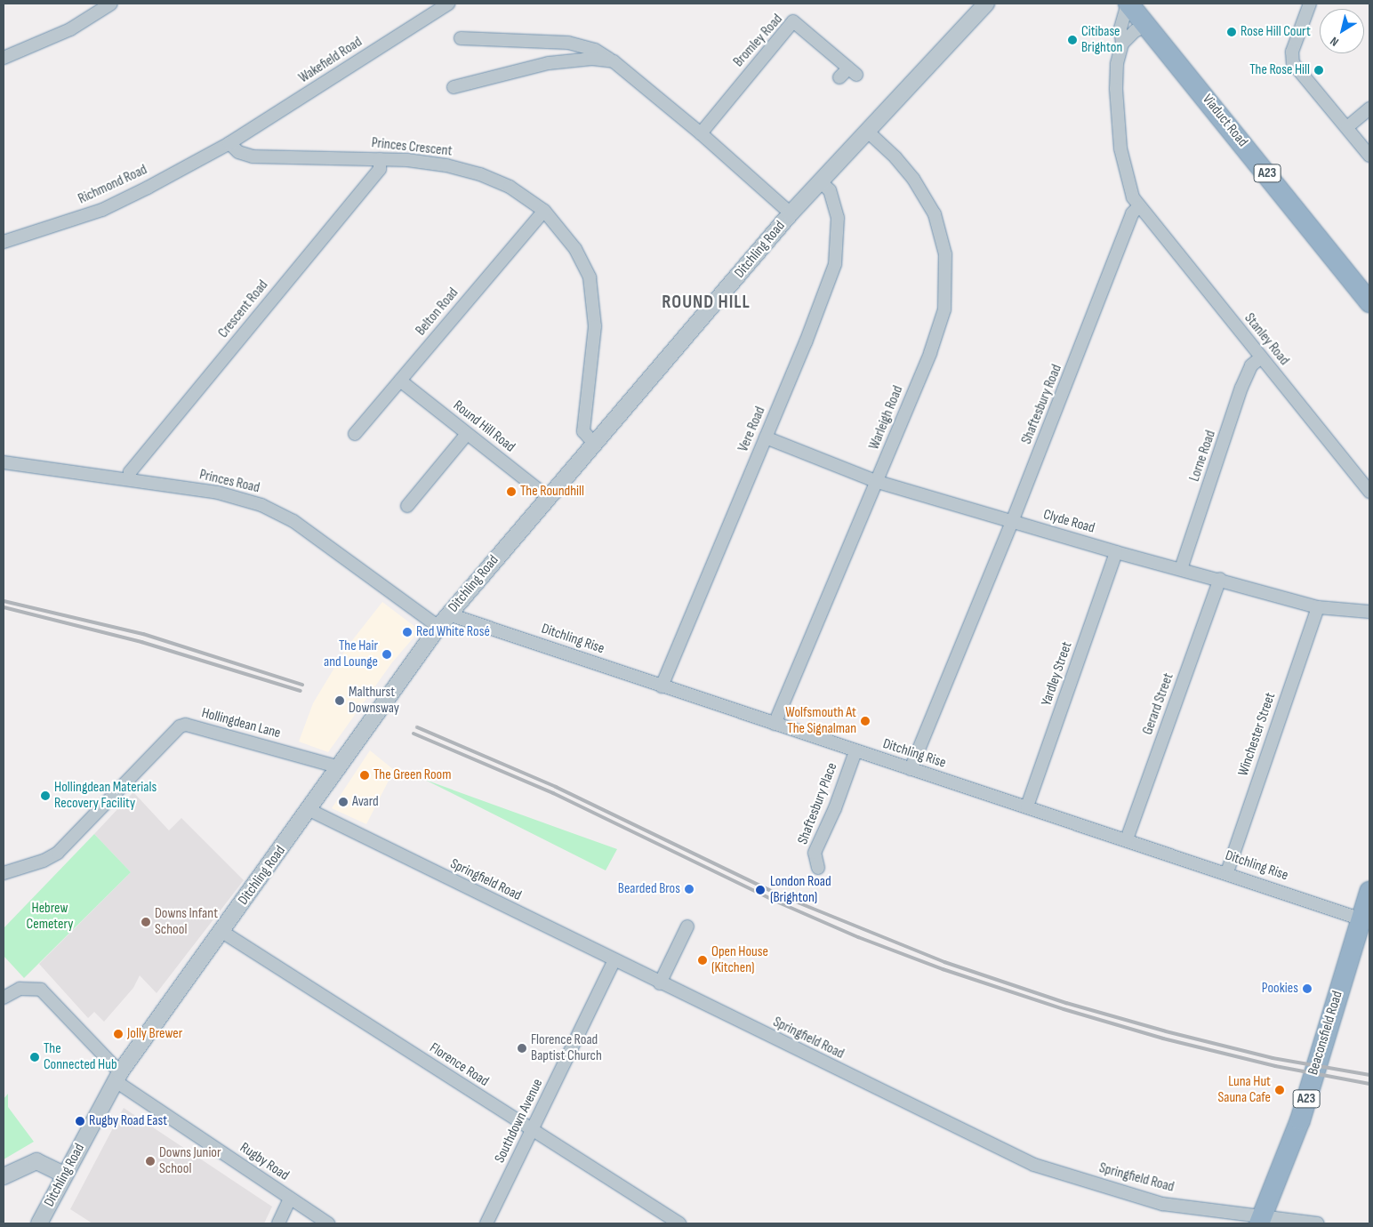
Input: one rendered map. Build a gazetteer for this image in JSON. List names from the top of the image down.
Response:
{
  "streets": {
    "highway": ["Viaduct Road", "A23", "Beaconsfield Road"],
    "street": [
      "Bromley Road",
      "Wakefield Road",
      "Princes Crescent",
      "Richmond Road",
      "Ditchling Road",
      "Crescent Road",
      "Belton Road",
      "Stanley Road",
      "Shaftesbury Road",
      "Warleigh Road",
      "Round Hill Road",
      "Vere Road",
      "Lorne Road",
      "Princes Road",
      "Clyde Road",
      "Ditchling Rise",
      "Yardley Street",
      "Gerard Street",
      "Hollingdean Lane",
      "Winchester Street",
      "Shaftesbury Place",
      "Springfield Road",
      "Florence Road",
      "Southdown Avenue",
      "Rugby Road"
    ]
  },
  "crossings": [
    ["Wakefield Road", "Princes Crescent"],
    ["Wakefield Road", "Richmond Road"],
    ["Princes Crescent", "Richmond Road"],
    ["Princes Crescent", "Ditchling Road"],
    ["Princes Crescent", "Crescent Road"],
    ["Princes Crescent", "Belton Road"],
    ["Ditchling Road", "Warleigh Road"],
    ["Ditchling Road", "Round Hill Road"],
    ["Ditchling Road", "Vere Road"],
    ["Ditchling Road", "Princes Road"],
    ["Ditchling Road", "Ditchling Rise"],
    ["Ditchling Road", "Hollingdean Lane"],
    ["Ditchling Road", "Springfield Road"],
    ["Ditchling Road", "Florence Road"],
    ["Ditchling Road", "Rugby Road"],
    ["Crescent Road", "Princes Road"],
    ["Belton Road", "Round Hill Road"],
    ["Stanley Road", "Shaftesbury Road"],
    ["Stanley Road", "Lorne Road"],
    ["Shaftesbury Road", "Clyde Road"],
    ["Shaftesbury Road", "Ditchling Rise"],
    ["Warleigh Road", "Clyde Road"],
    ["Warleigh Road", "Ditchling Rise"],
    ["Vere Road", "Clyde Road"],
    ["Vere Road", "Ditchling Rise"],
    ["Lorne Road", "Clyde Road"],
    ["Clyde Road", "Yardley Street"],
    ["Clyde Road", "Gerard Street"],
    ["Clyde Road", "Winchester Street"],
    ["Ditchling Rise", "Yardley Street"],
    ["Ditchling Rise", "Gerard Street"],
    ["Ditchling Rise", "Winchester Street"],
    ["Ditchling Rise", "Shaftesbury Place"],
    ["Ditchling Rise", "Beaconsfield Road"],
    ["Springfield Road", "Beaconsfield Road"],
    ["Springfield Road", "Southdown Avenue"],
    ["Florence Road", "Southdown Avenue"]
  ],
  "districts": ["ROUND HILL"],
  "parks": ["Hebrew Cemetery"],
  "places": [
    "Rose Hill Court",
    "Citibase Brighton",
    "The Rose Hill",
    "The Roundhill",
    "Red White Rosé",
    "The Hair and Lounge",
    "Malthurst Downsway",
    "Wolfsmouth At The Signalman",
    "The Green Room",
    "Hollingdean Materials Recovery Facility",
    "Avard",
    "Bearded Bros",
    "London Road (Brighton)",
    "Downs Infant School",
    "Open House (Kitchen)",
    "Pookies",
    "Jolly Brewer",
    "Florence Road Baptist Church",
    "The Connected Hub",
    "Luna Hut Sauna Cafe",
    "Rugby Road East",
    "Downs Junior School"
  ],
  "north": "bottom left"
}
